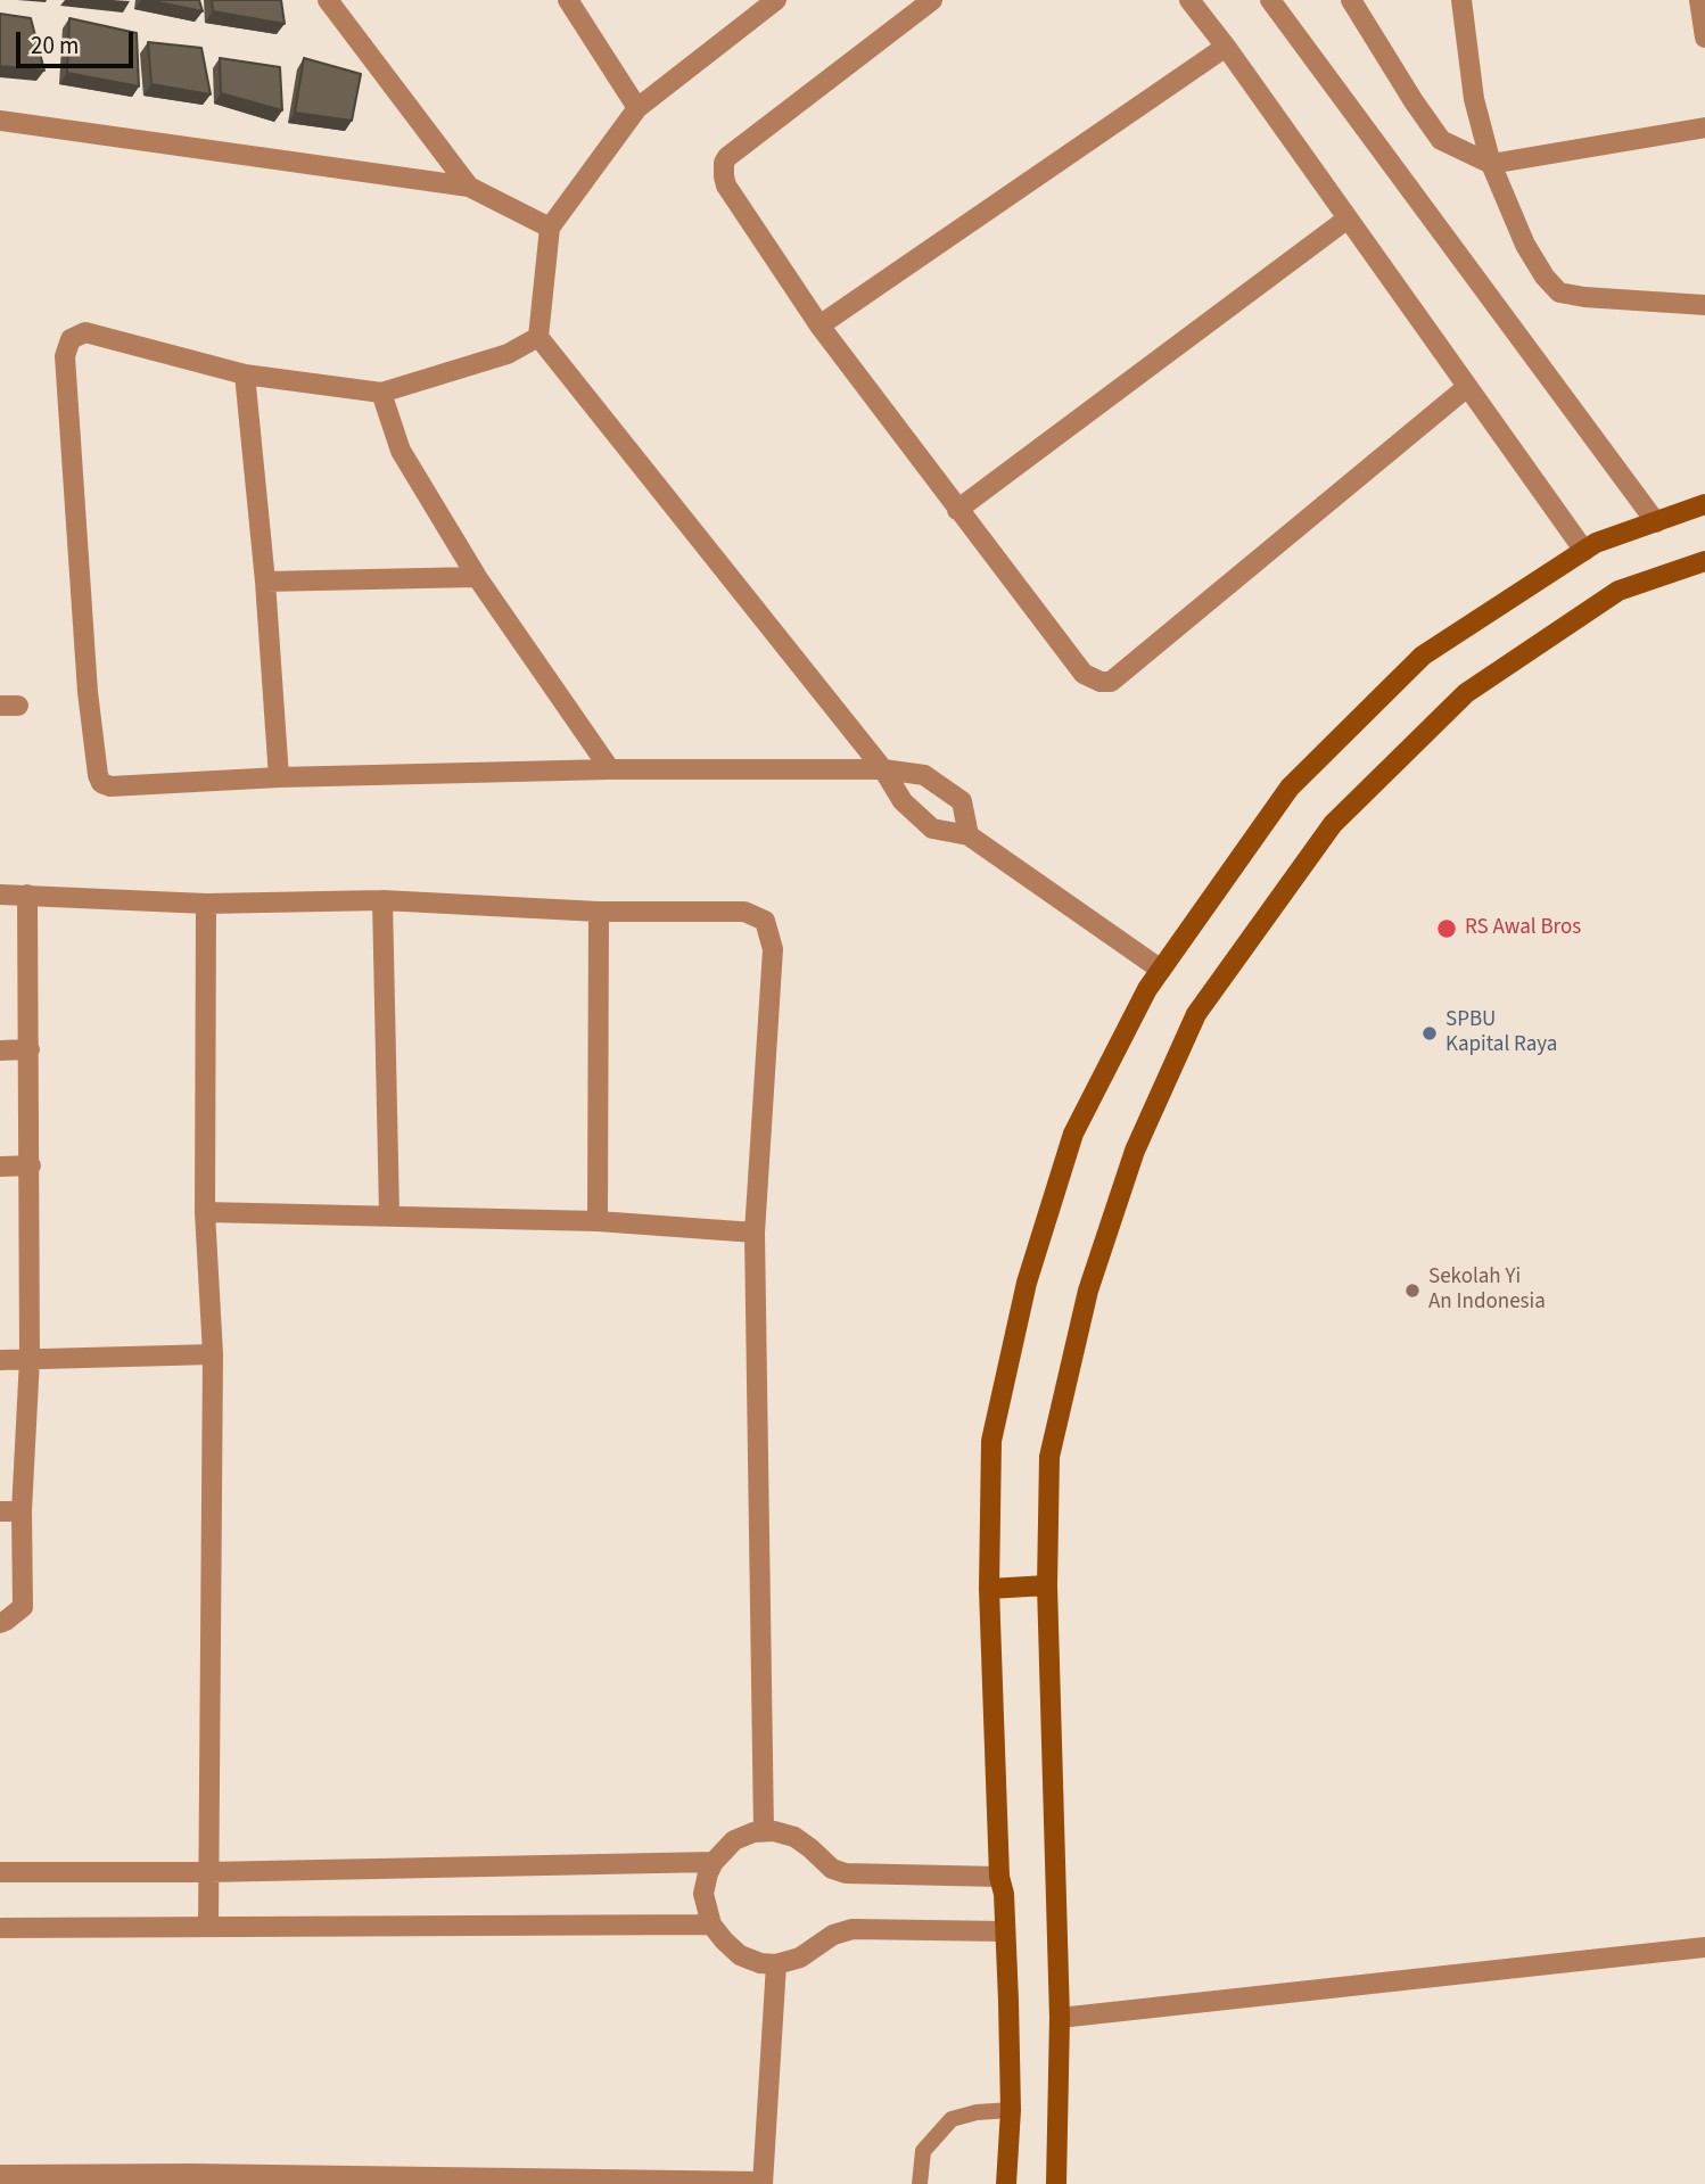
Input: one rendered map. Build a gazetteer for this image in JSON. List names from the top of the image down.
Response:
{
  "places": ["RS Awal Bros", "SPBU Kapital Raya", "Sekolah Yi An Indonesia"],
  "scale_bar": "20 m"
}
